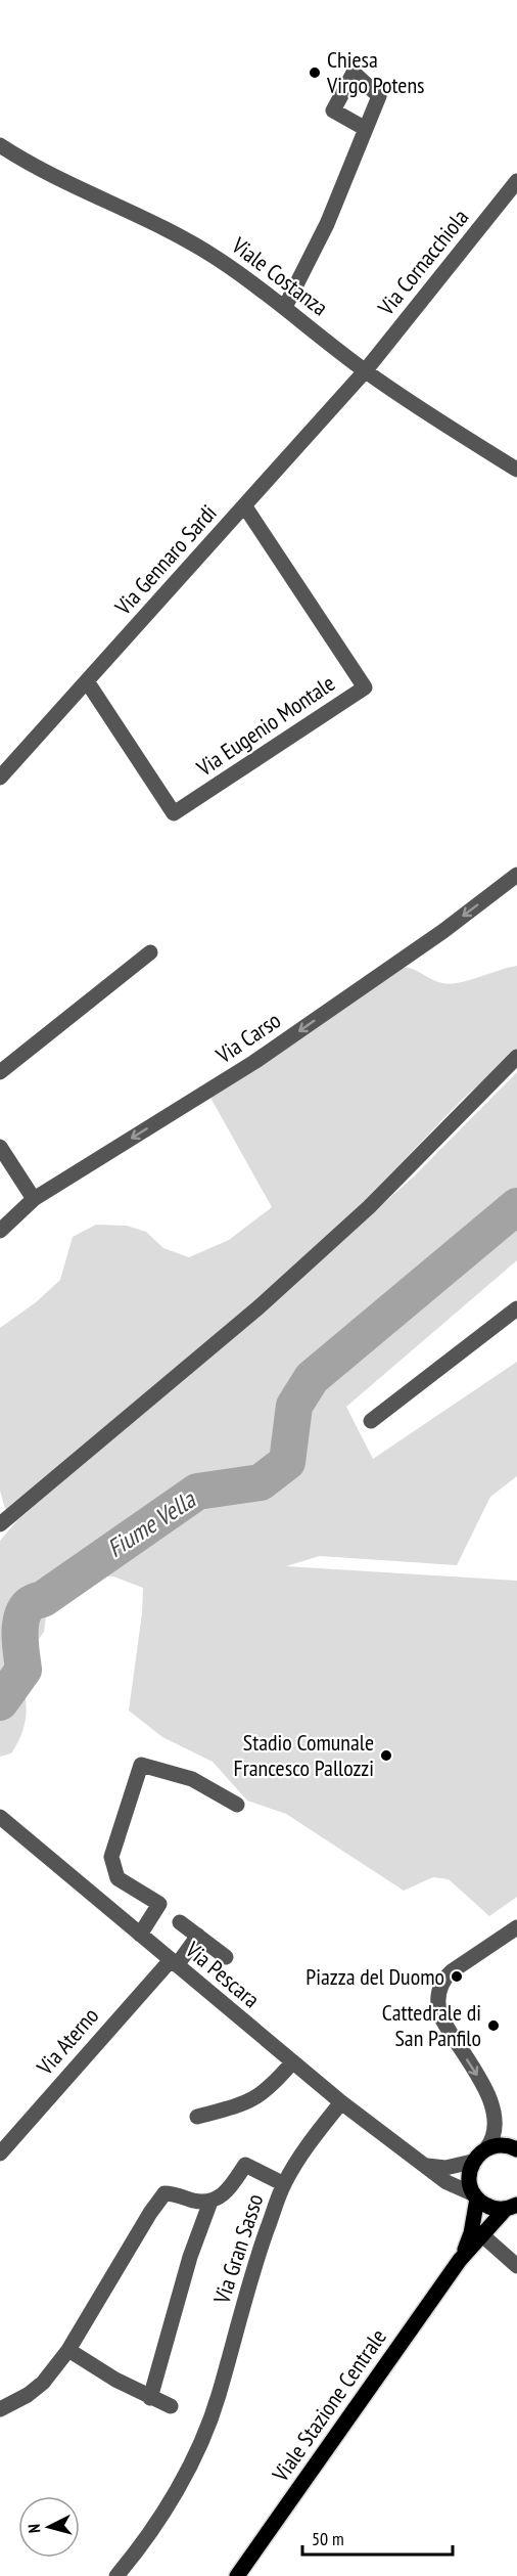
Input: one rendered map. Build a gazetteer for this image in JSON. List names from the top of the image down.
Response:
{
  "streets": {
    "main road": ["Viale Stazione Centrale"],
    "street": [
      "Via Cornacchiola",
      "Viale Costanza",
      "Via Gennaro Sardi",
      "Via Eugenio Montale",
      "Via Carso",
      "Via Pescara",
      "Via Aterno",
      "Via Gran Sasso"
    ]
  },
  "crossings": [
    ["Via Cornacchiola", "Viale Costanza"],
    ["Via Cornacchiola", "Via Gennaro Sardi"],
    ["Viale Costanza", "Via Gennaro Sardi"],
    ["Via Gennaro Sardi", "Via Eugenio Montale"],
    ["Via Pescara", "Via Aterno"],
    ["Via Pescara", "Via Gran Sasso"],
    ["Via Pescara", "Viale Stazione Centrale"]
  ],
  "one_way": ["Via Carso"],
  "water": ["Fiume Vella"],
  "places": [
    "Chiesa Virgo Potens",
    "Stadio Comunale Francesco Pallozzi",
    "Piazza del Duomo",
    "Cattedrale di San Panfilo"
  ],
  "scale_bar": "50 m",
  "north": "left"
}
